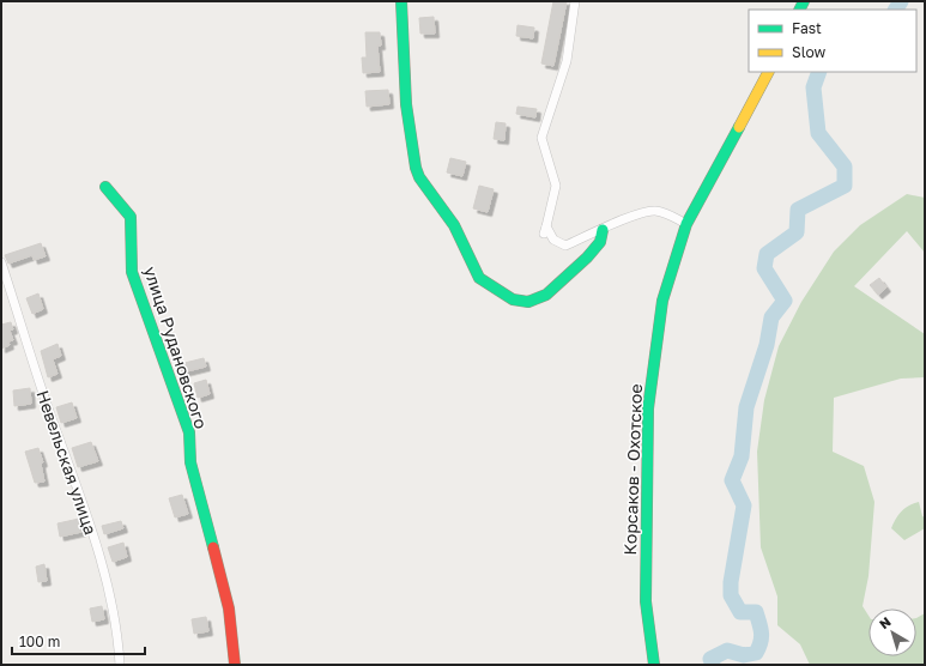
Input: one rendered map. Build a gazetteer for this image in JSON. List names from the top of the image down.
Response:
{
  "streets": {
    "street": ["улица Рудановского", "Невельская улица", "Корсаков - Охотское"]
  },
  "legend": ["Fast", "Slow"],
  "scale_bar": "100 m",
  "north": "top left"
}
